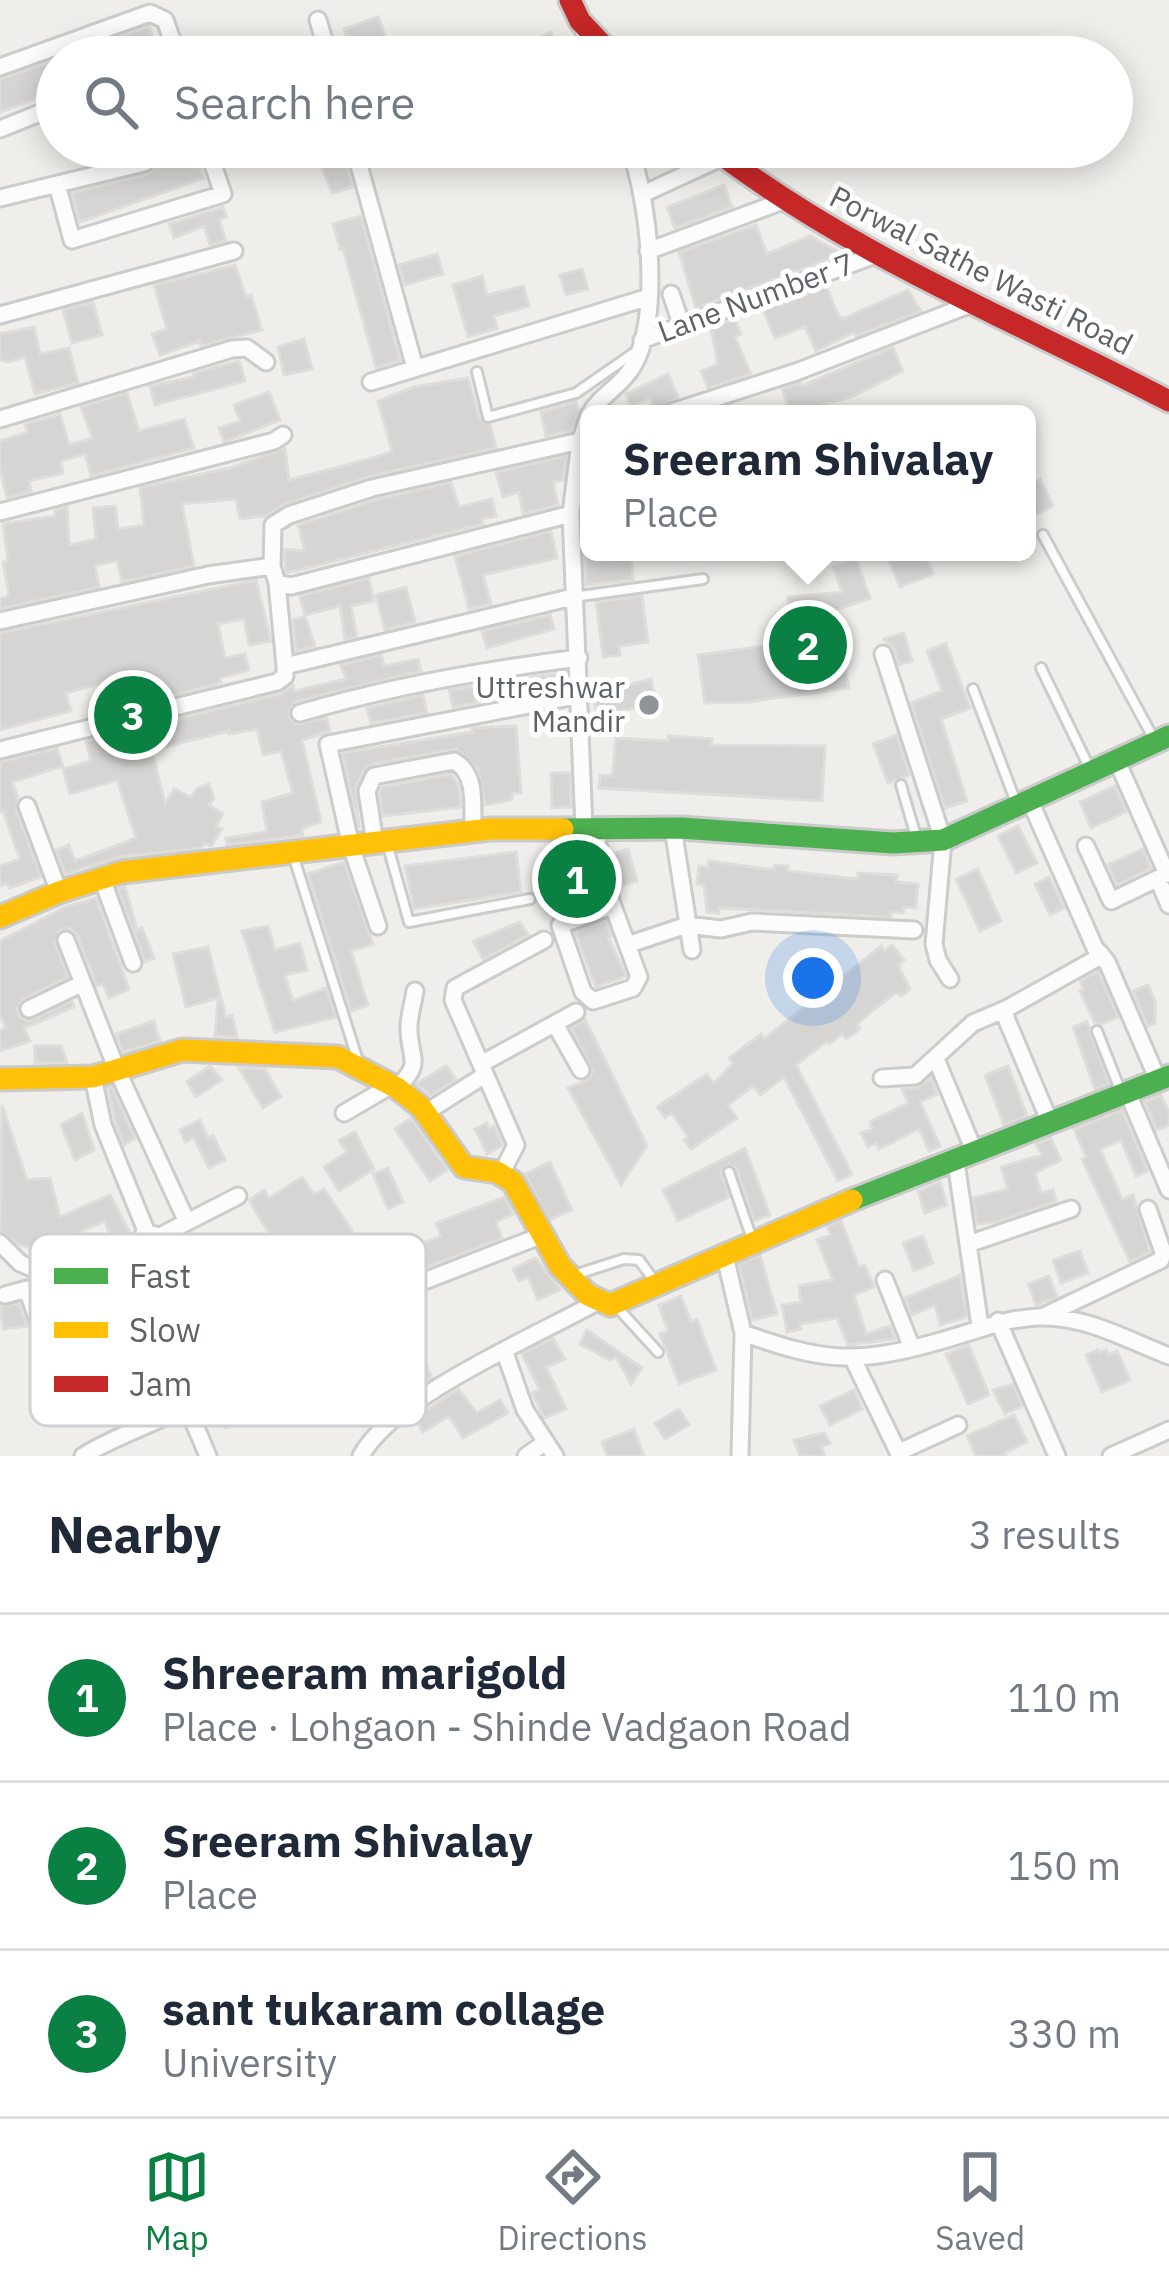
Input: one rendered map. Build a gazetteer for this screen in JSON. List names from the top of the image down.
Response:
{
  "streets": {
    "street": ["Porwal Sathe Wasti Road", "Lane Number 7"]
  },
  "crossings": [
    ["Porwal Sathe Wasti Road", "Lane Number 7"]
  ],
  "places": ["Uttreshwar Mandir"],
  "legend": ["Fast", "Slow", "Jam"],
  "page": {
    "search": "Search here",
    "popup": ["Sreeram Shivalay", "Place"],
    "pins": ["2", "3", "1"],
    "heading": ["Nearby", "3 results"],
    "list": [
      {
        "mark": "1",
        "name": "Shreeram marigold",
        "note": "Place · Lohgaon - Shinde Vadgaon Road",
        "value": "110 m"
      },
      {
        "mark": "2",
        "name": "Sreeram Shivalay",
        "note": "Place",
        "value": "150 m"
      },
      {
        "mark": "3",
        "name": "sant tukaram collage",
        "note": "University",
        "value": "330 m"
      }
    ],
    "nav": ["Map", "Directions", "Saved"]
  }
}
